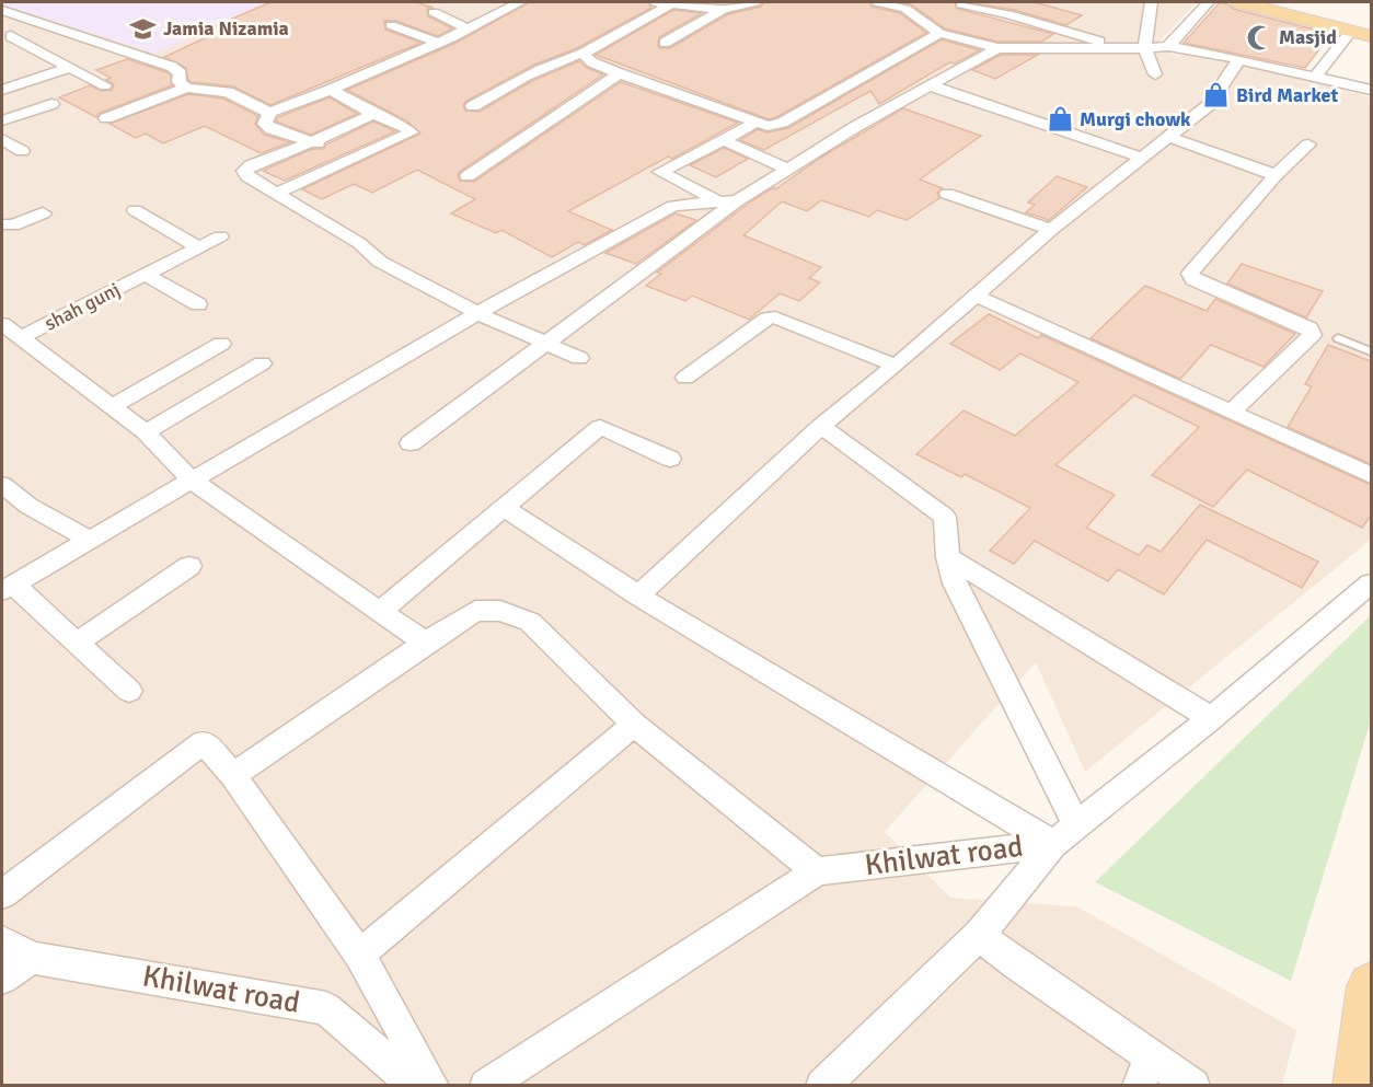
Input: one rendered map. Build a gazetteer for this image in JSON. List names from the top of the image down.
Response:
{
  "streets": {
    "street": ["shah gunj", "Khilwat road"]
  },
  "places": {
    "school or university": ["Jamia Nizamia"],
    "mosque": ["Masjid"],
    "shop": ["Bird Market", "Murgi chowk"]
  }
}
